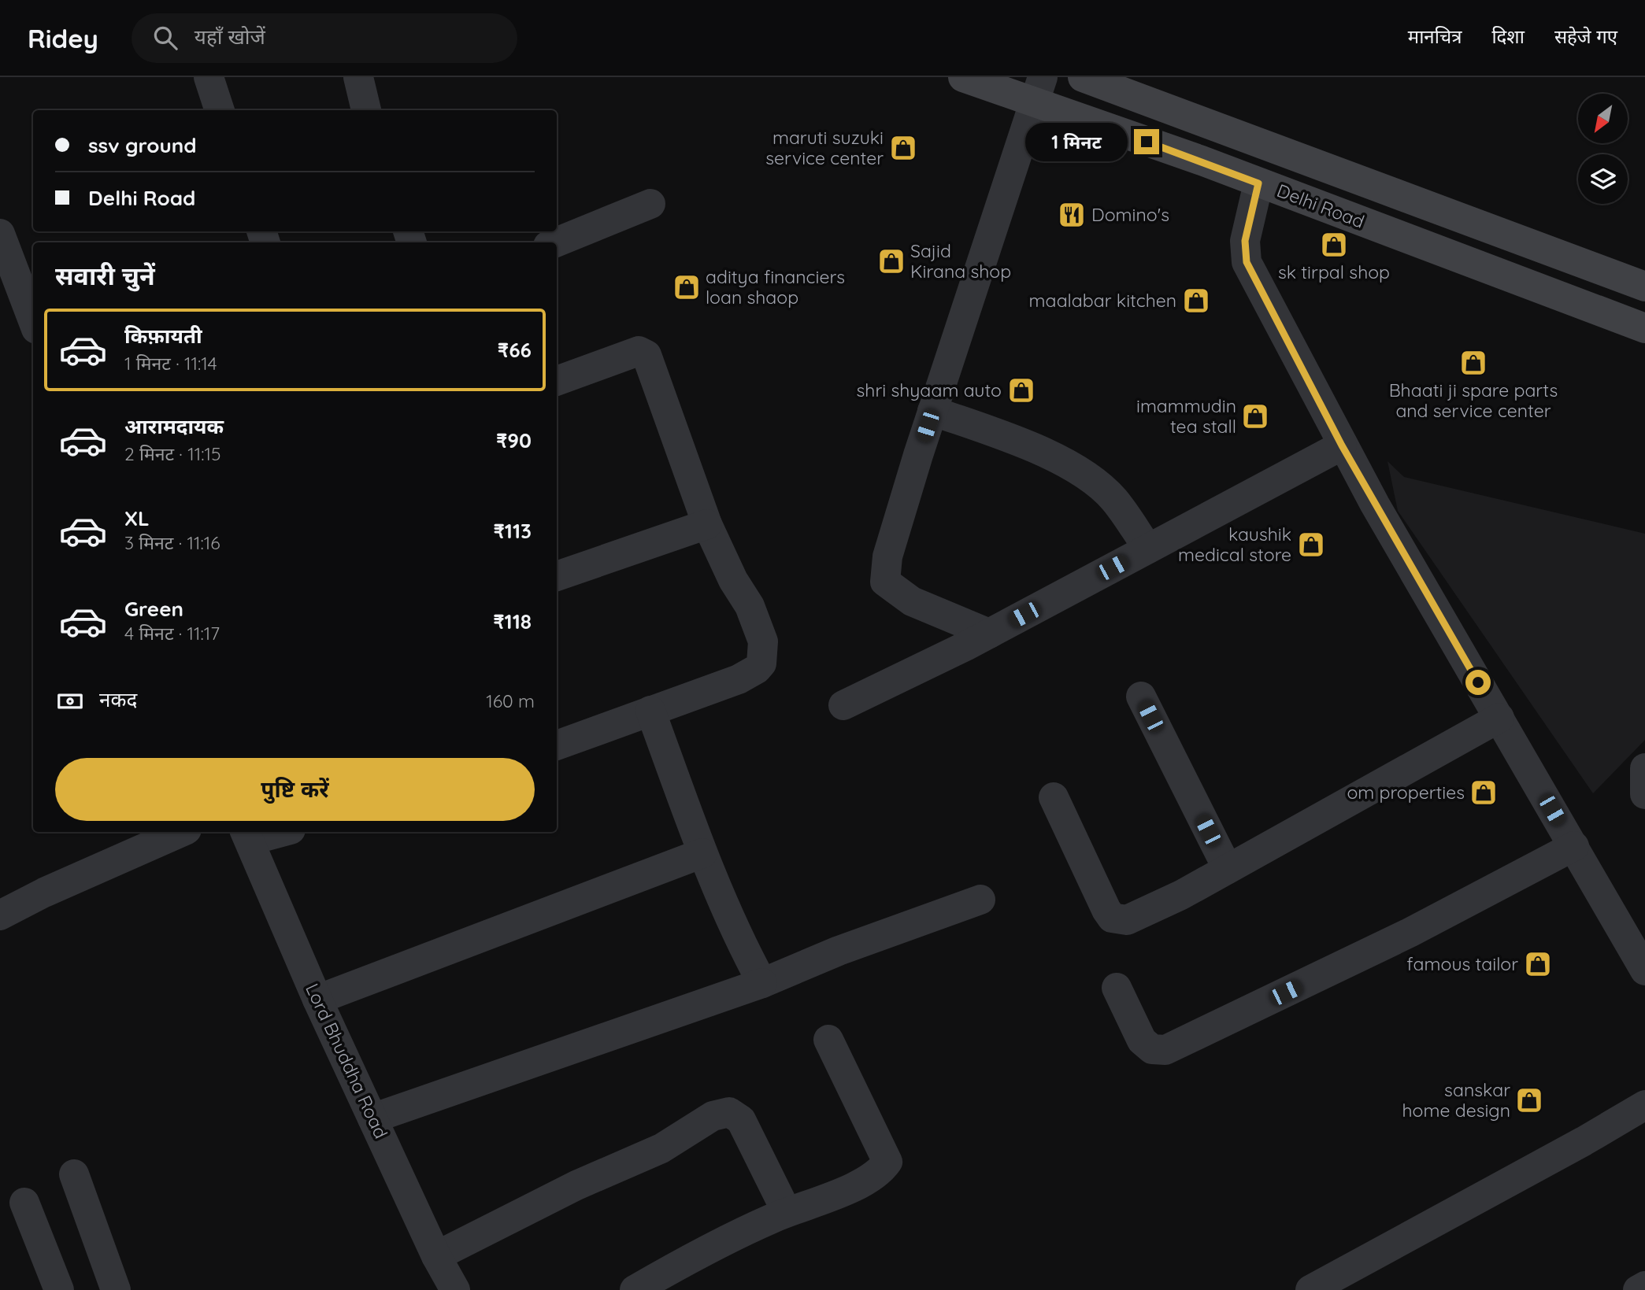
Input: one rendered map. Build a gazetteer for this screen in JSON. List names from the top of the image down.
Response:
{
  "streets": {
    "main road": ["Delhi Road"],
    "street": ["Lord Bhuddha Road"]
  },
  "places": {
    "shop": [
      "maruti suzuki service center",
      "sk tirpal shop",
      "Sajid Kirana shop",
      "aditya financiers loan shaop",
      "maalabar kitchen",
      "Bhaati ji spare parts and service center",
      "shri shyaam auto",
      "imammudin tea stall",
      "kaushik medical store",
      "om properties",
      "famous tailor",
      "sanskar home design"
    ],
    "restaurant": ["Domino's"]
  },
  "north": "bottom left",
  "page": {
    "header": "Ridey",
    "search": "यहाँ खोजें",
    "nav": ["मानचित्र", "दिशा", "सहेजे गए"],
    "banner": ["ssv ground", "Delhi Road"],
    "bubble": "1 मिनट",
    "heading": "सवारी चुनें",
    "list": [
      {
        "name": "किफ़ायती",
        "note": "1 मिनट · 11:14",
        "value": "₹66"
      },
      {
        "name": "आरामदायक",
        "note": "2 मिनट · 11:15",
        "value": "₹90"
      },
      {
        "name": "XL",
        "note": "3 मिनट · 11:16",
        "value": "₹113"
      },
      {
        "name": "Green",
        "note": "4 मिनट · 11:17",
        "value": "₹118"
      }
    ],
    "pay": ["नकद", "160 m"],
    "buttons": "पुष्टि करें"
  }
}
